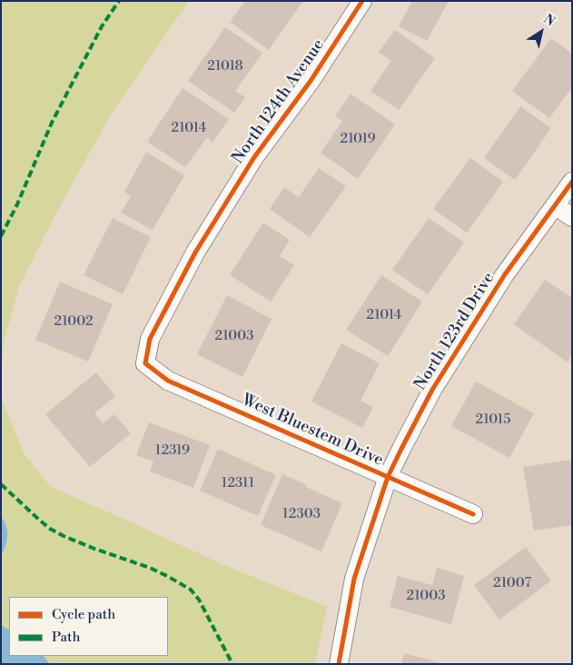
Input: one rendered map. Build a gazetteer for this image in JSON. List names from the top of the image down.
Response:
{
  "streets": {
    "street": ["North 124th Avenue", "North 123rd Drive", "West Bluestem Drive"]
  },
  "crossings": [
    ["North 124th Avenue", "West Bluestem Drive"],
    ["North 123rd Drive", "West Bluestem Drive"]
  ],
  "house_numbers": [
    "21018",
    "21014",
    "21019",
    "21014",
    "21002",
    "21003",
    "21015",
    "12319",
    "12311",
    "12303",
    "21007",
    "21003"
  ],
  "legend": ["Cycle path", "Path"],
  "north": "top right"
}
